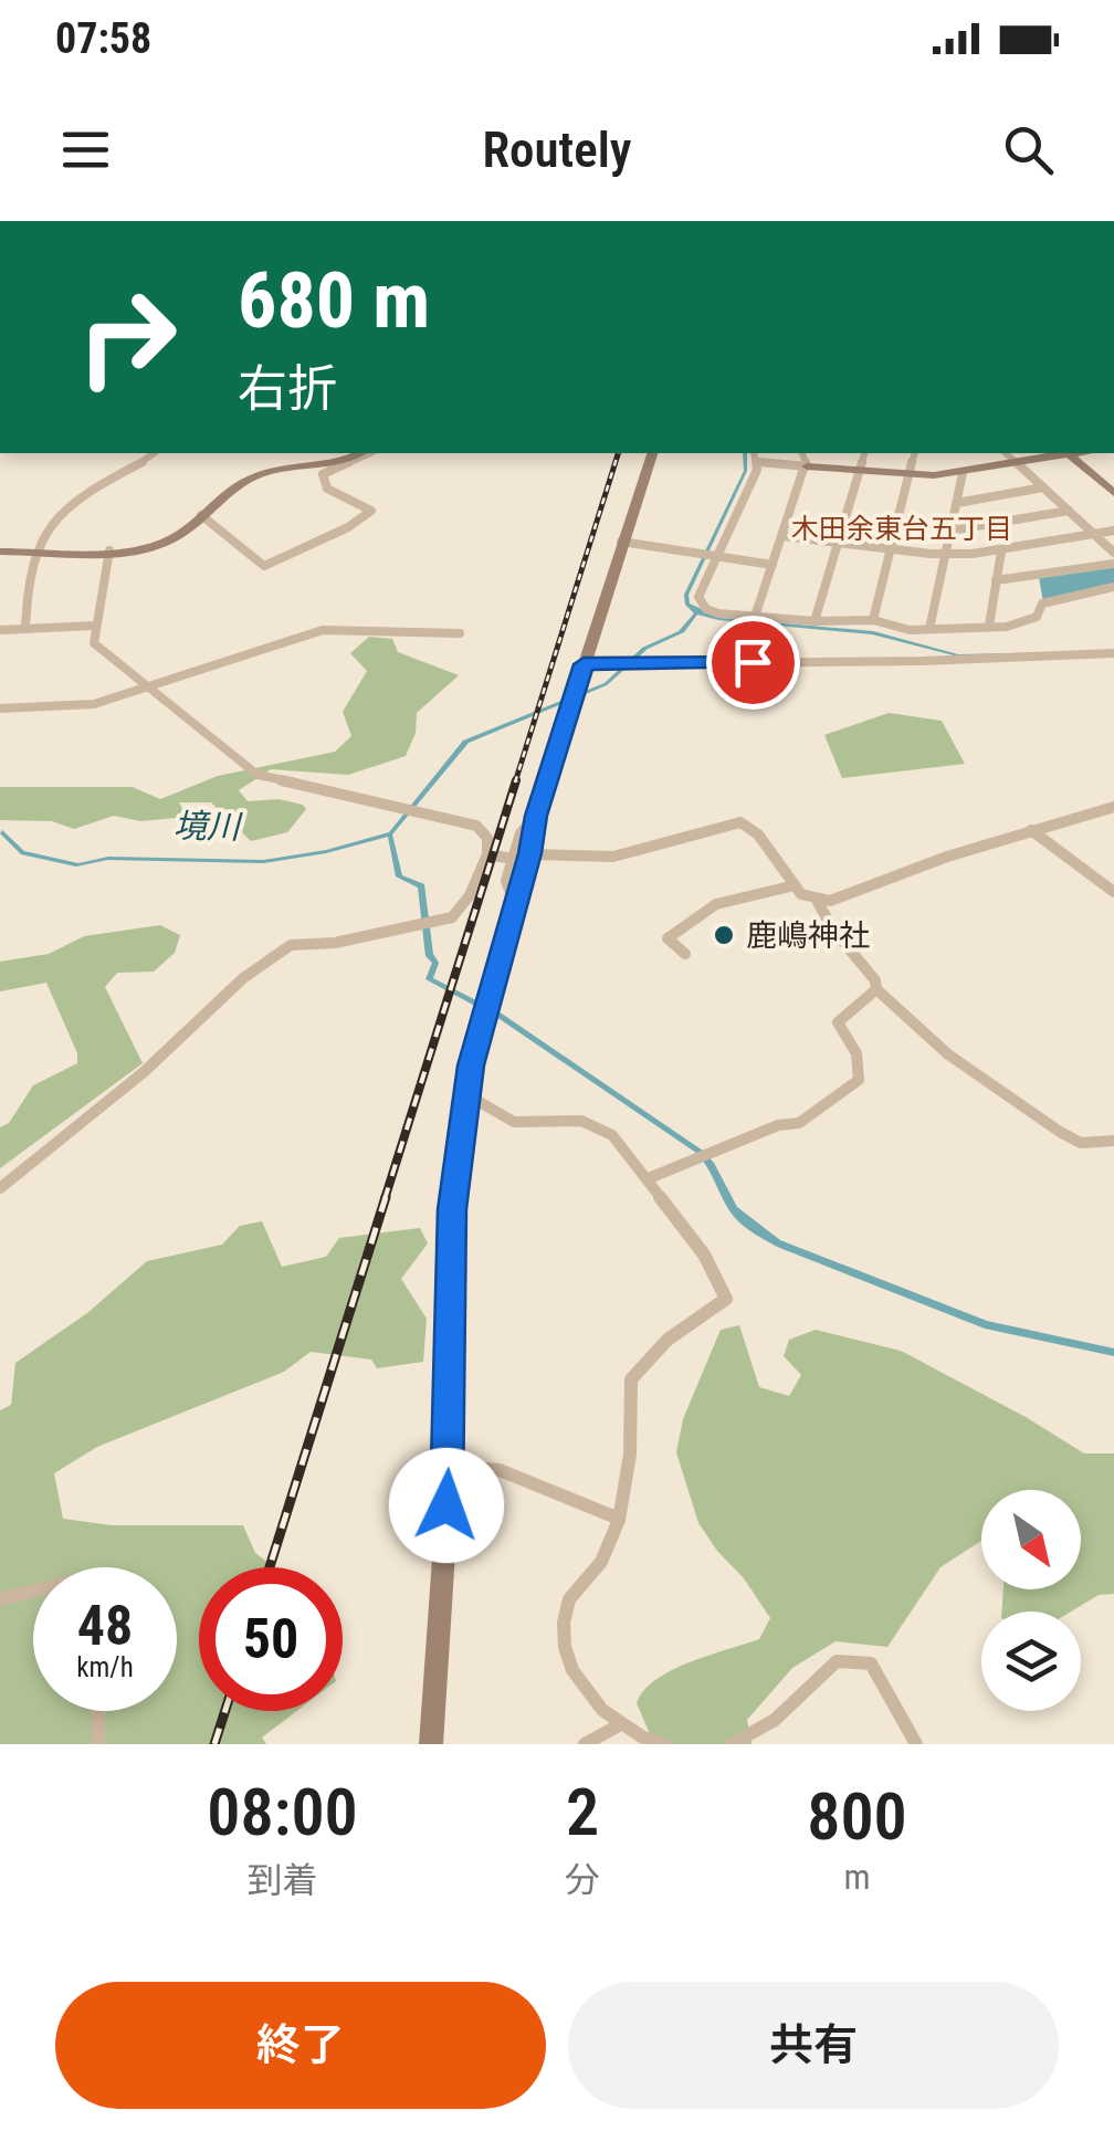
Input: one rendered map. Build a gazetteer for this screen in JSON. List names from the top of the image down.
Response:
{
  "districts": ["木田余東台五丁目"],
  "water": ["境川"],
  "places": ["鹿嶋神社"],
  "north": "bottom right",
  "page": {
    "status": "07:58",
    "header": "Routely",
    "turn": ["680 m", "右折"],
    "speed": "48 km/h",
    "limit": "50",
    "eta": [
      "08:00",
      "到着",
      "2",
      "分",
      "800",
      "m"
    ],
    "buttons": ["終了", "共有"]
  }
}
